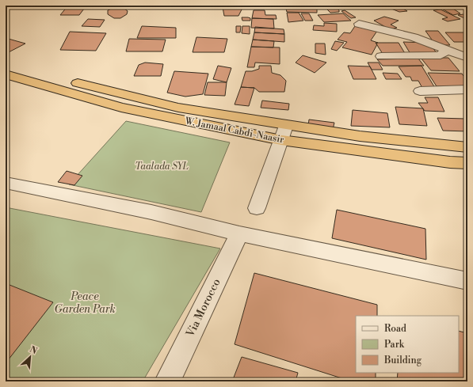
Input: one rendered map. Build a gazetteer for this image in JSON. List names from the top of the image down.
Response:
{
  "streets": {
    "highway": ["W. Jamaal Cabdi-Naasir"],
    "street": ["Via Morocco"]
  },
  "parks": ["Taalada SYL", "Peace Garden Park"],
  "legend": ["Road", "Park", "Building"],
  "north": "top right"
}
